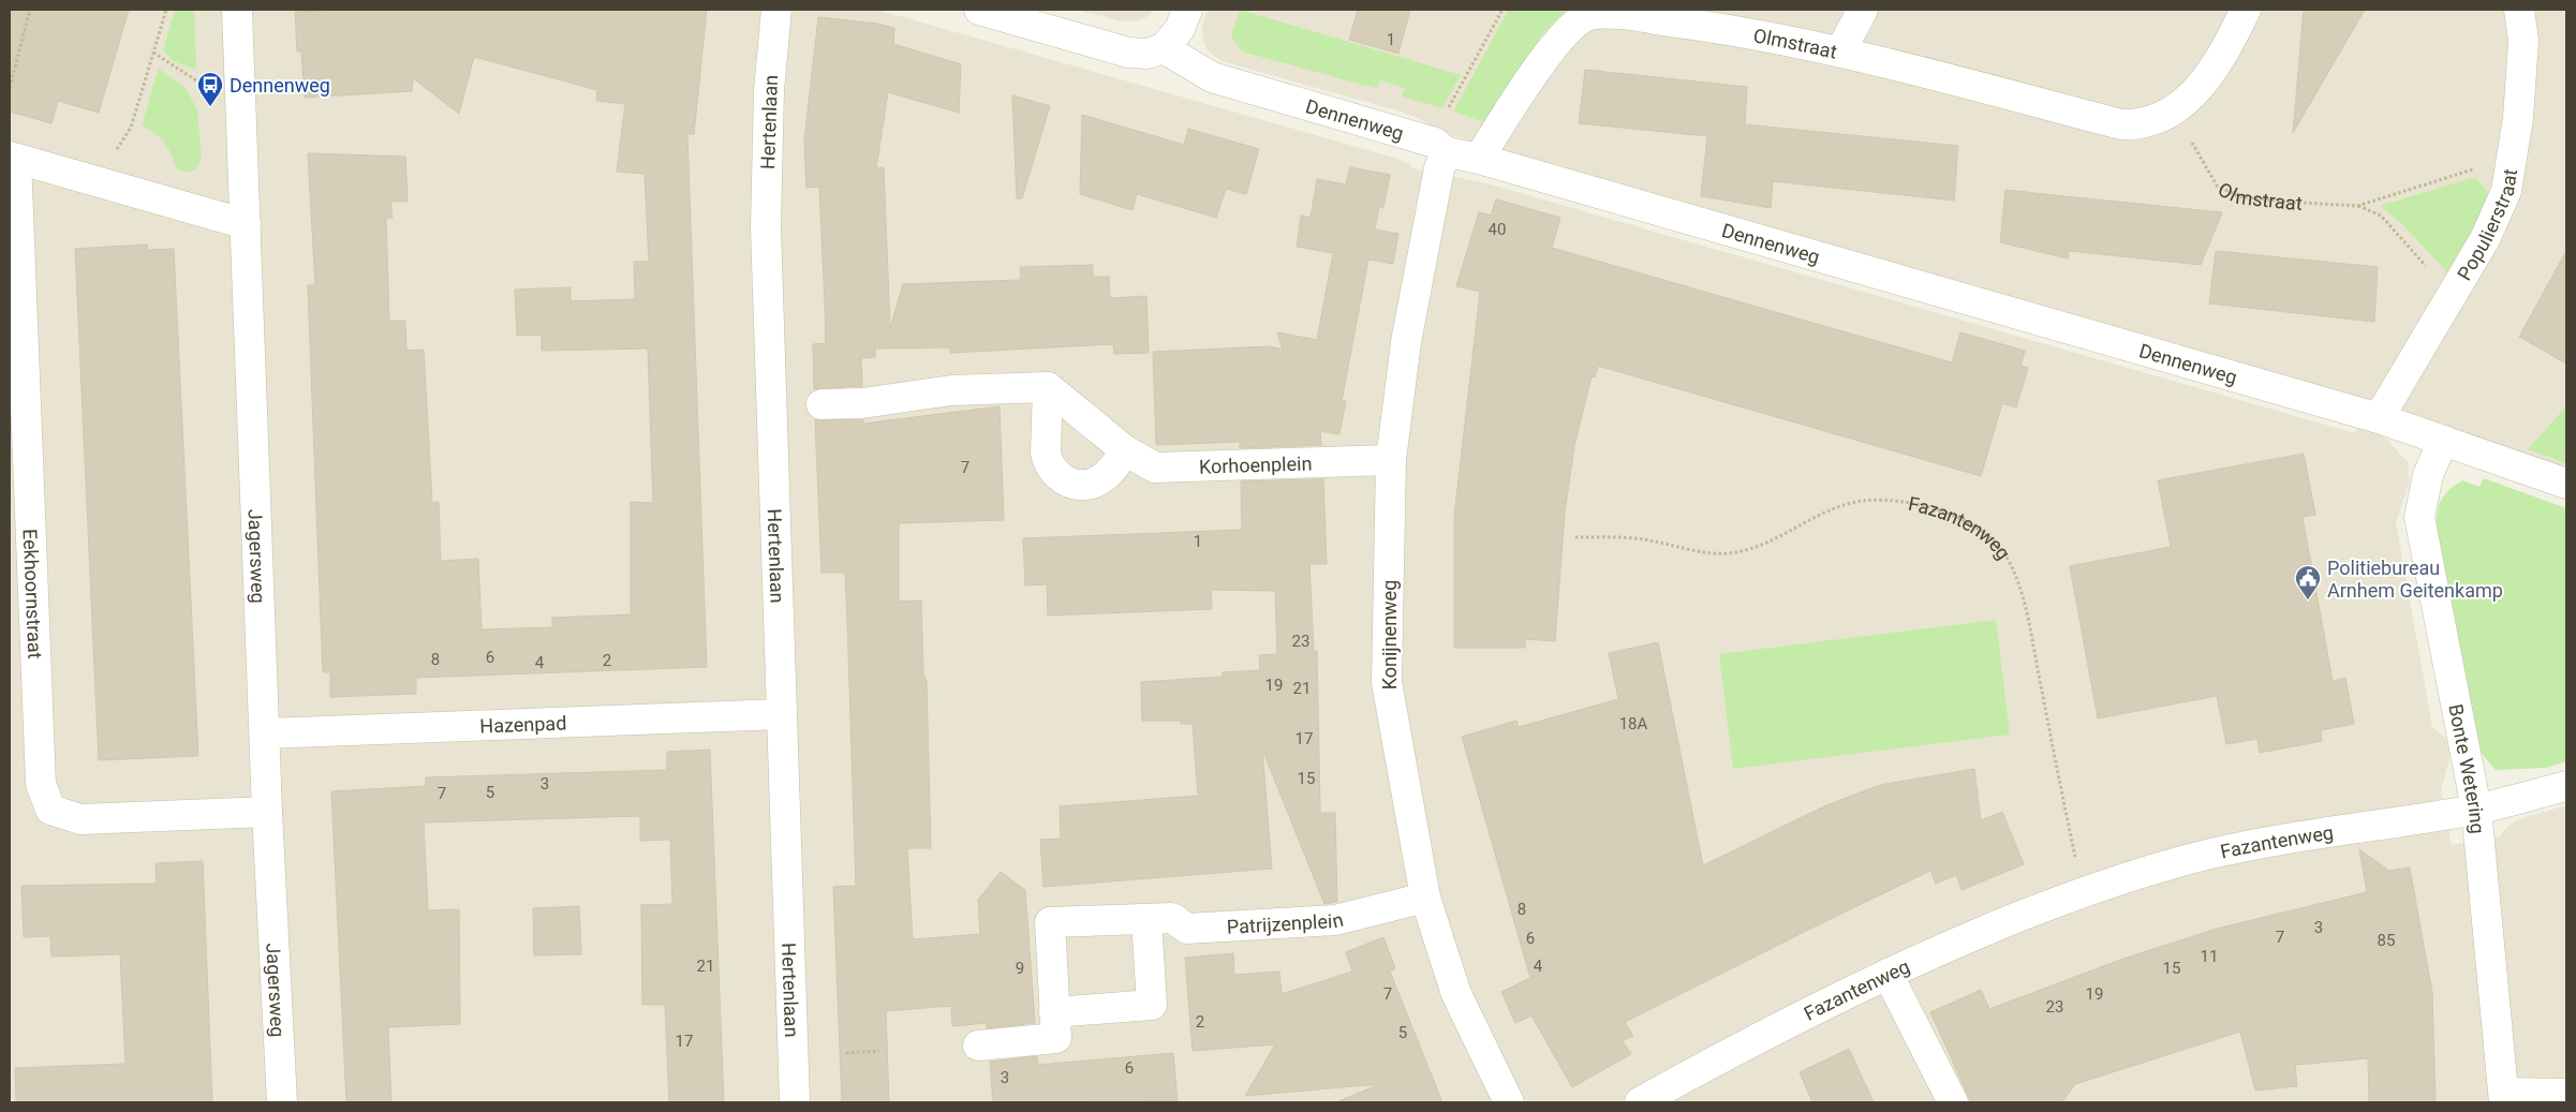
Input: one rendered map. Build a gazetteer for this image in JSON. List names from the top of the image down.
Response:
{
  "streets": {
    "street": [
      "Olmstraat",
      "Dennenweg",
      "Hertenlaan",
      "Populierstraat",
      "Korhoenplein",
      "Fazantenweg",
      "Jagersweg",
      "Eekhoornstraat",
      "Konijnenweg",
      "Hazenpad",
      "Bonte Wetering",
      "Patrijzenplein"
    ]
  },
  "crossings": [
    ["Olmstraat", "Dennenweg"],
    ["Olmstraat", "Populierstraat"],
    ["Dennenweg", "Populierstraat"],
    ["Dennenweg", "Konijnenweg"],
    ["Dennenweg", "Bonte Wetering"],
    ["Hertenlaan", "Hazenpad"],
    ["Korhoenplein", "Konijnenweg"],
    ["Fazantenweg", "Bonte Wetering"],
    ["Jagersweg", "Eekhoornstraat"],
    ["Jagersweg", "Hazenpad"],
    ["Konijnenweg", "Patrijzenplein"]
  ],
  "places": {
    "bus stop": ["Dennenweg"],
    "public building": ["Politiebureau Arnhem Geitenkamp"]
  },
  "house_numbers": [
    "1",
    "40",
    "7",
    "1",
    "23",
    "6",
    "8",
    "2",
    "4",
    "19",
    "21",
    "18A",
    "17",
    "15",
    "3",
    "5",
    "7",
    "8",
    "3",
    "7",
    "6",
    "85",
    "11",
    "21",
    "4",
    "9",
    "15",
    "7",
    "19",
    "23",
    "2",
    "5",
    "17",
    "6",
    "3"
  ]
}
